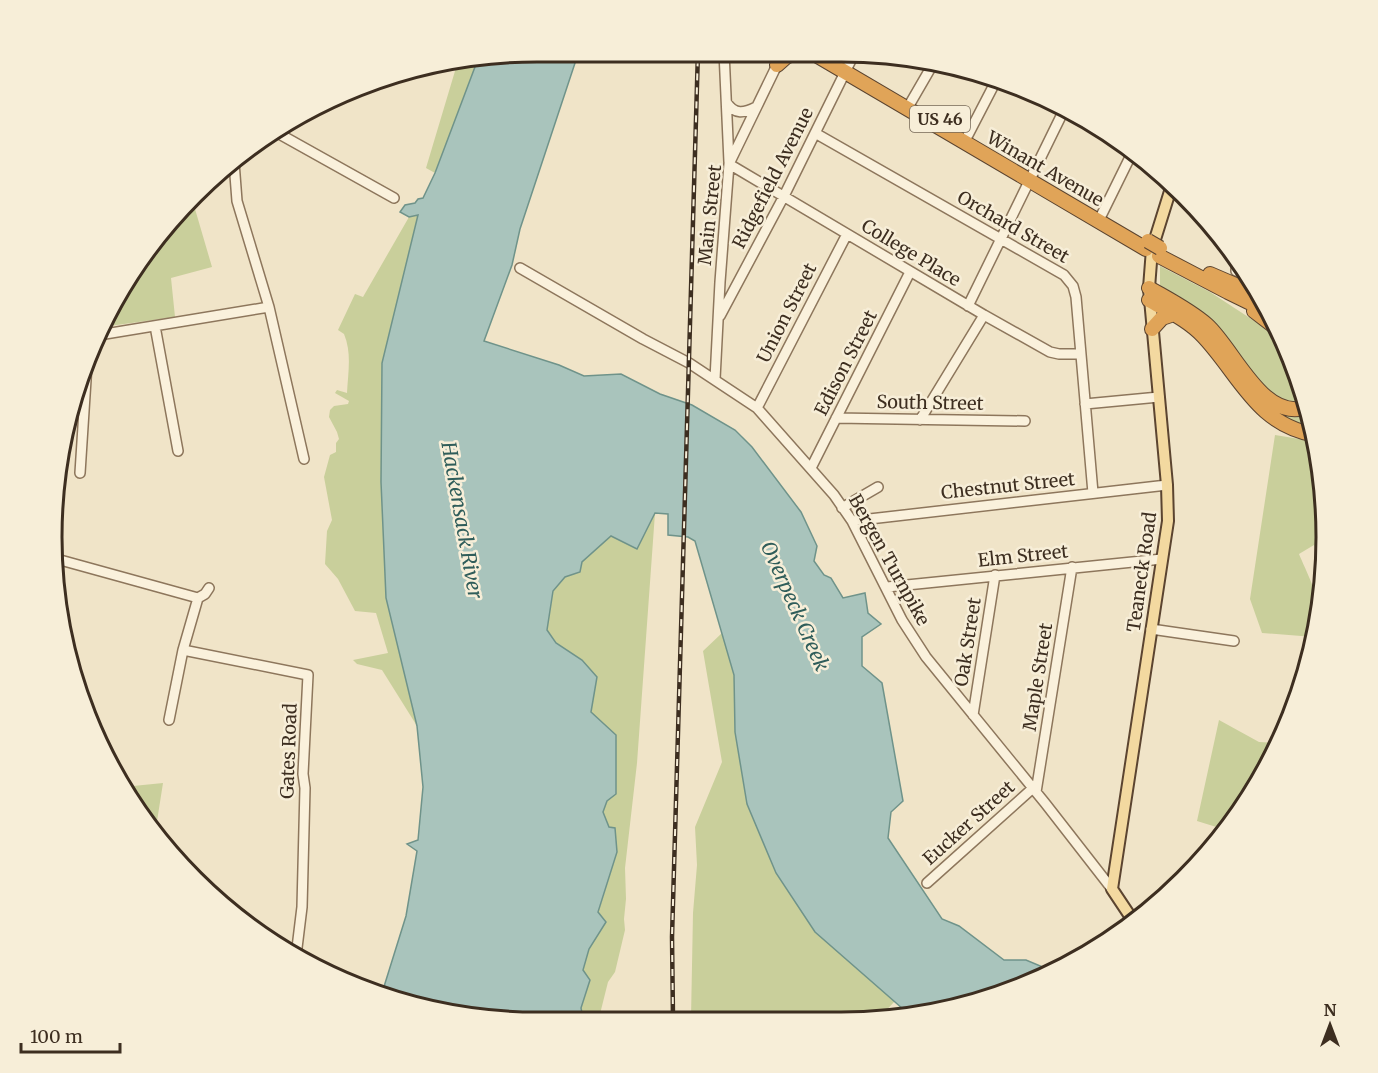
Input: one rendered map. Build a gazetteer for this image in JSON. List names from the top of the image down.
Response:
{
  "streets": {
    "highway": ["US 46", "Winant Avenue"],
    "main road": ["Bergen Turnpike", "Teaneck Road"],
    "street": [
      "Ridgefield Avenue",
      "Main Street",
      "Orchard Street",
      "College Place",
      "Union Street",
      "Edison Street",
      "South Street",
      "Chestnut Street",
      "Elm Street",
      "Oak Street",
      "Maple Street",
      "Gates Road",
      "Eucker Street"
    ]
  },
  "crossings": [
    ["US 46", "Winant Avenue"],
    ["Winant Avenue", "Ridgefield Avenue"],
    ["Ridgefield Avenue", "Main Street"],
    ["Ridgefield Avenue", "Orchard Street"],
    ["Ridgefield Avenue", "College Place"],
    ["Main Street", "College Place"],
    ["Main Street", "Bergen Turnpike"],
    ["Orchard Street", "College Place"],
    ["Orchard Street", "Chestnut Street"],
    ["College Place", "Union Street"],
    ["College Place", "Edison Street"],
    ["Union Street", "Bergen Turnpike"],
    ["Edison Street", "South Street"],
    ["Edison Street", "Bergen Turnpike"],
    ["Chestnut Street", "Bergen Turnpike"],
    ["Chestnut Street", "Teaneck Road"],
    ["Elm Street", "Bergen Turnpike"],
    ["Elm Street", "Teaneck Road"],
    ["Elm Street", "Oak Street"],
    ["Elm Street", "Maple Street"],
    ["Bergen Turnpike", "Teaneck Road"],
    ["Bergen Turnpike", "Oak Street"],
    ["Bergen Turnpike", "Maple Street"],
    ["Bergen Turnpike", "Eucker Street"],
    ["Maple Street", "Eucker Street"]
  ],
  "water": ["Hackensack River", "Overpeck Creek"],
  "scale_bar": "100 m",
  "north": "top"
}
